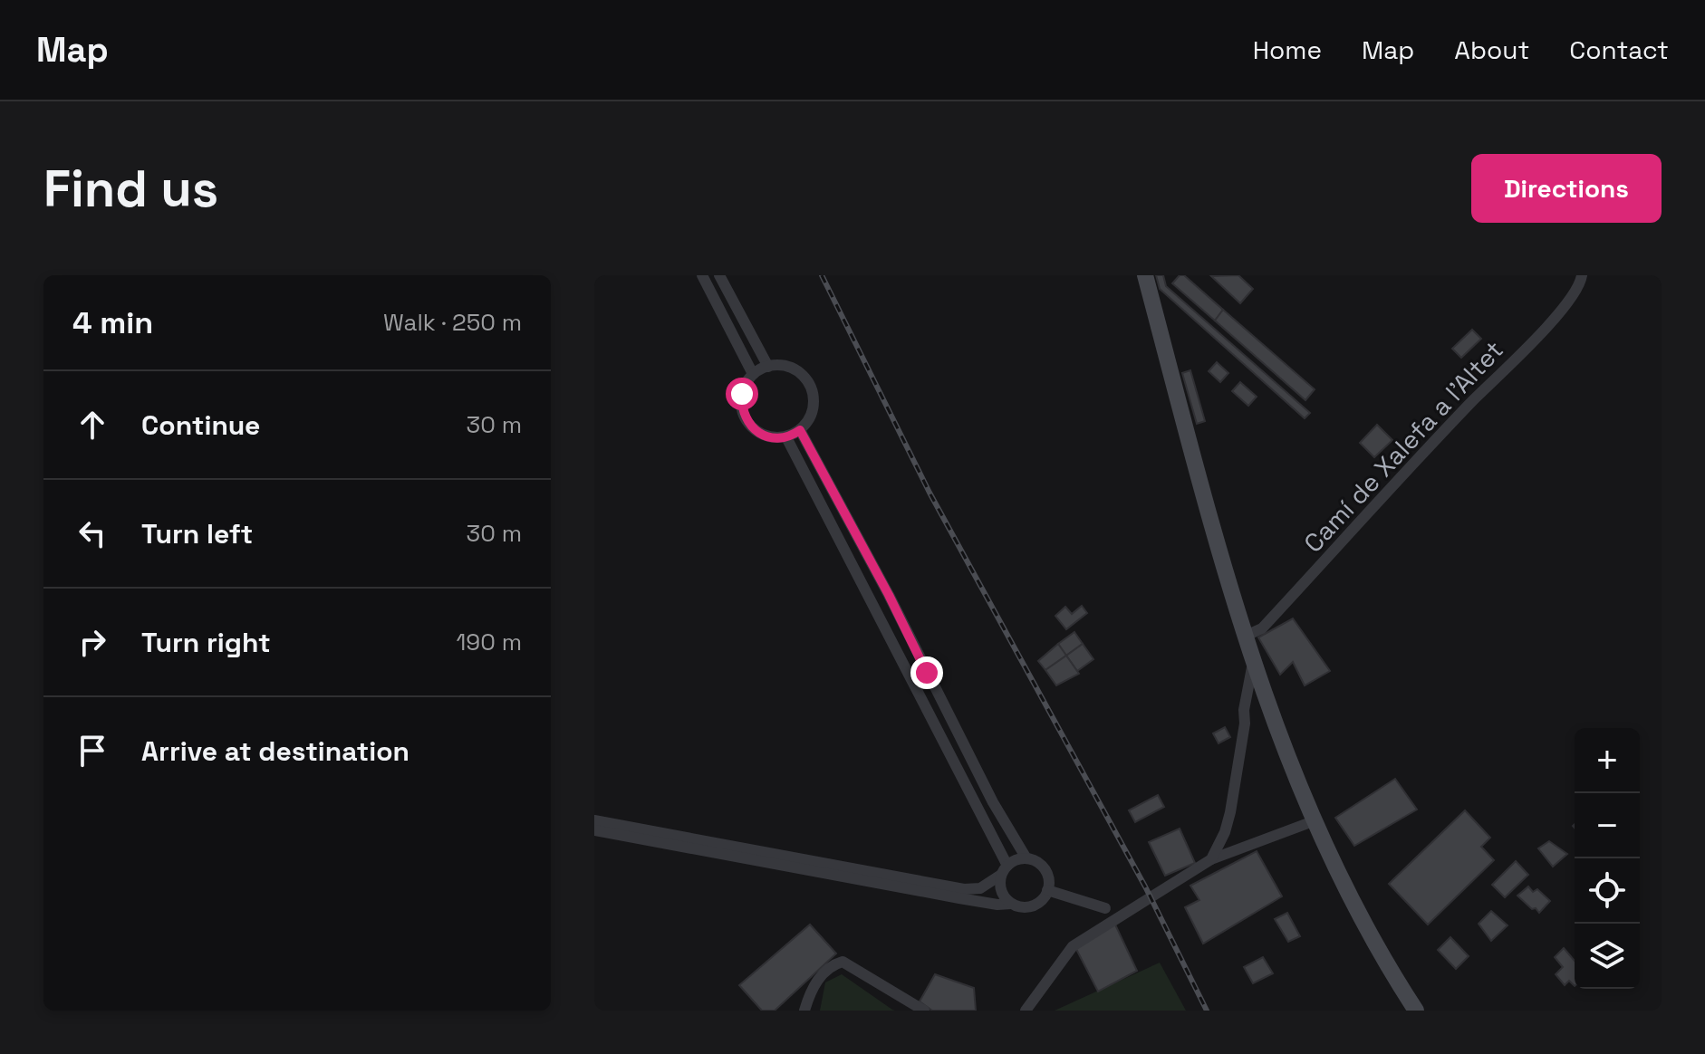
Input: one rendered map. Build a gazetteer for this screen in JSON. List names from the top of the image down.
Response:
{
  "streets": {
    "street": ["Camí de Xalefa a l'Altet"]
  },
  "page": {
    "header": "Map",
    "nav": [
      "Home",
      "Map",
      "About",
      "Contact"
    ],
    "buttons": "Directions",
    "title": "Find us",
    "heading": ["4 min", "Walk · 250 m"],
    "list": [
      ["Continue", "30 m"],
      ["Turn left", "30 m"],
      ["Turn right", "190 m"],
      "Arrive at destination"
    ],
    "map_buttons": ["+", "−"]
  }
}
